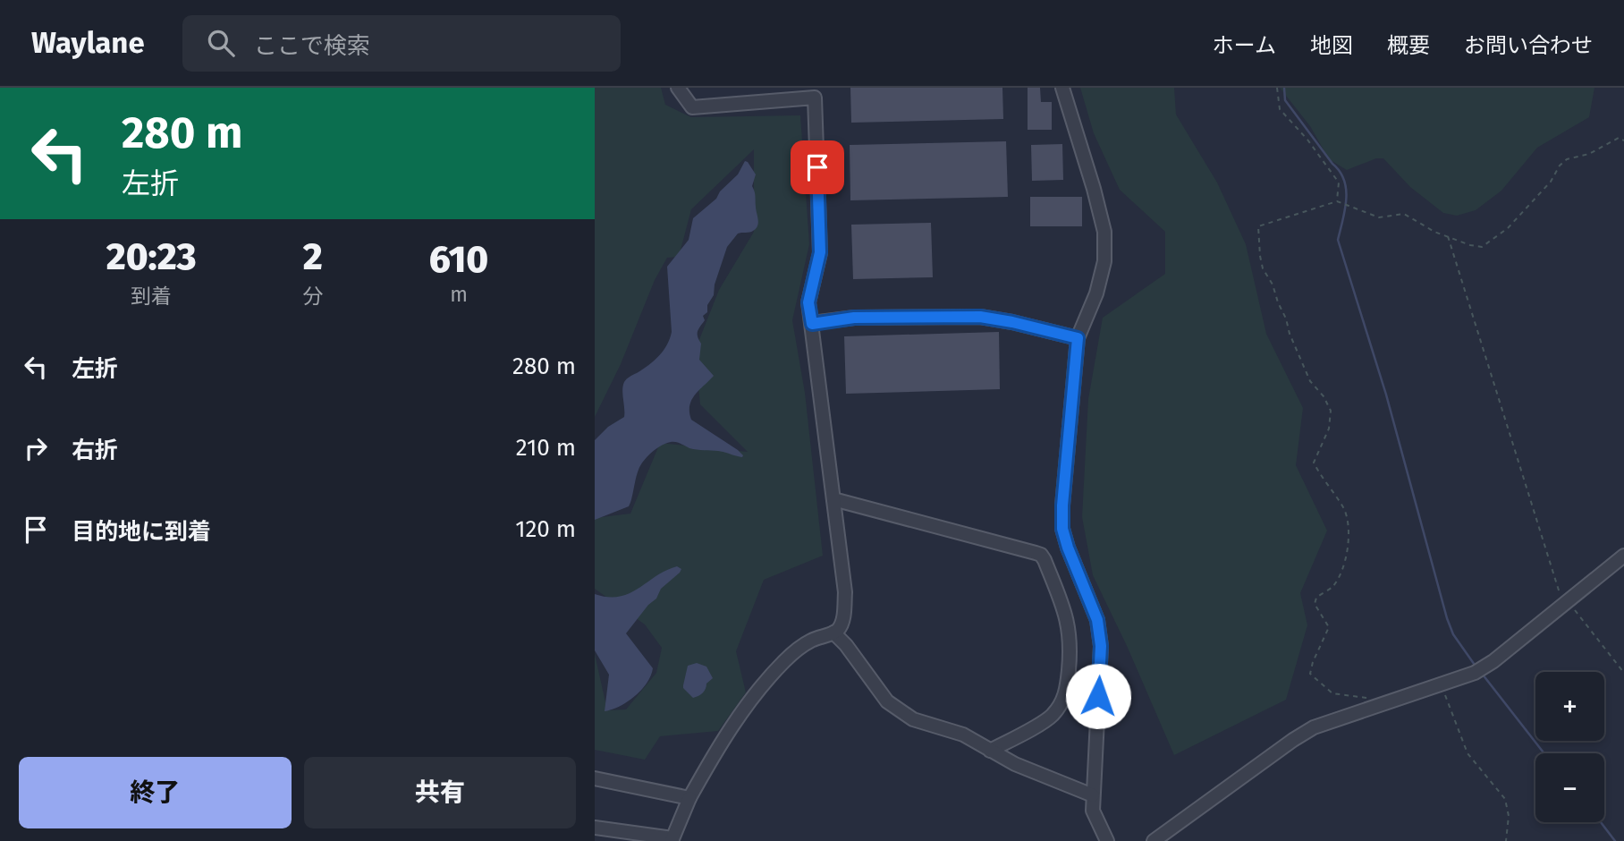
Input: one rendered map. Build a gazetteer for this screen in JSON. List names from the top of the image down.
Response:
{
  "page": {
    "header": "Waylane",
    "search": "ここで検索",
    "nav": [
      "ホーム",
      "地図",
      "概要",
      "お問い合わせ"
    ],
    "turn": ["280 m", "左折"],
    "eta": [
      "20:23",
      "到着",
      "2",
      "分",
      "610",
      "m"
    ],
    "list": [
      {
        "name": "左折",
        "value": "280 m"
      },
      {
        "name": "右折",
        "value": "210 m"
      },
      {
        "name": "目的地に到着",
        "value": "120 m"
      }
    ],
    "map_buttons": ["+", "−"],
    "buttons": ["終了", "共有"]
  }
}
